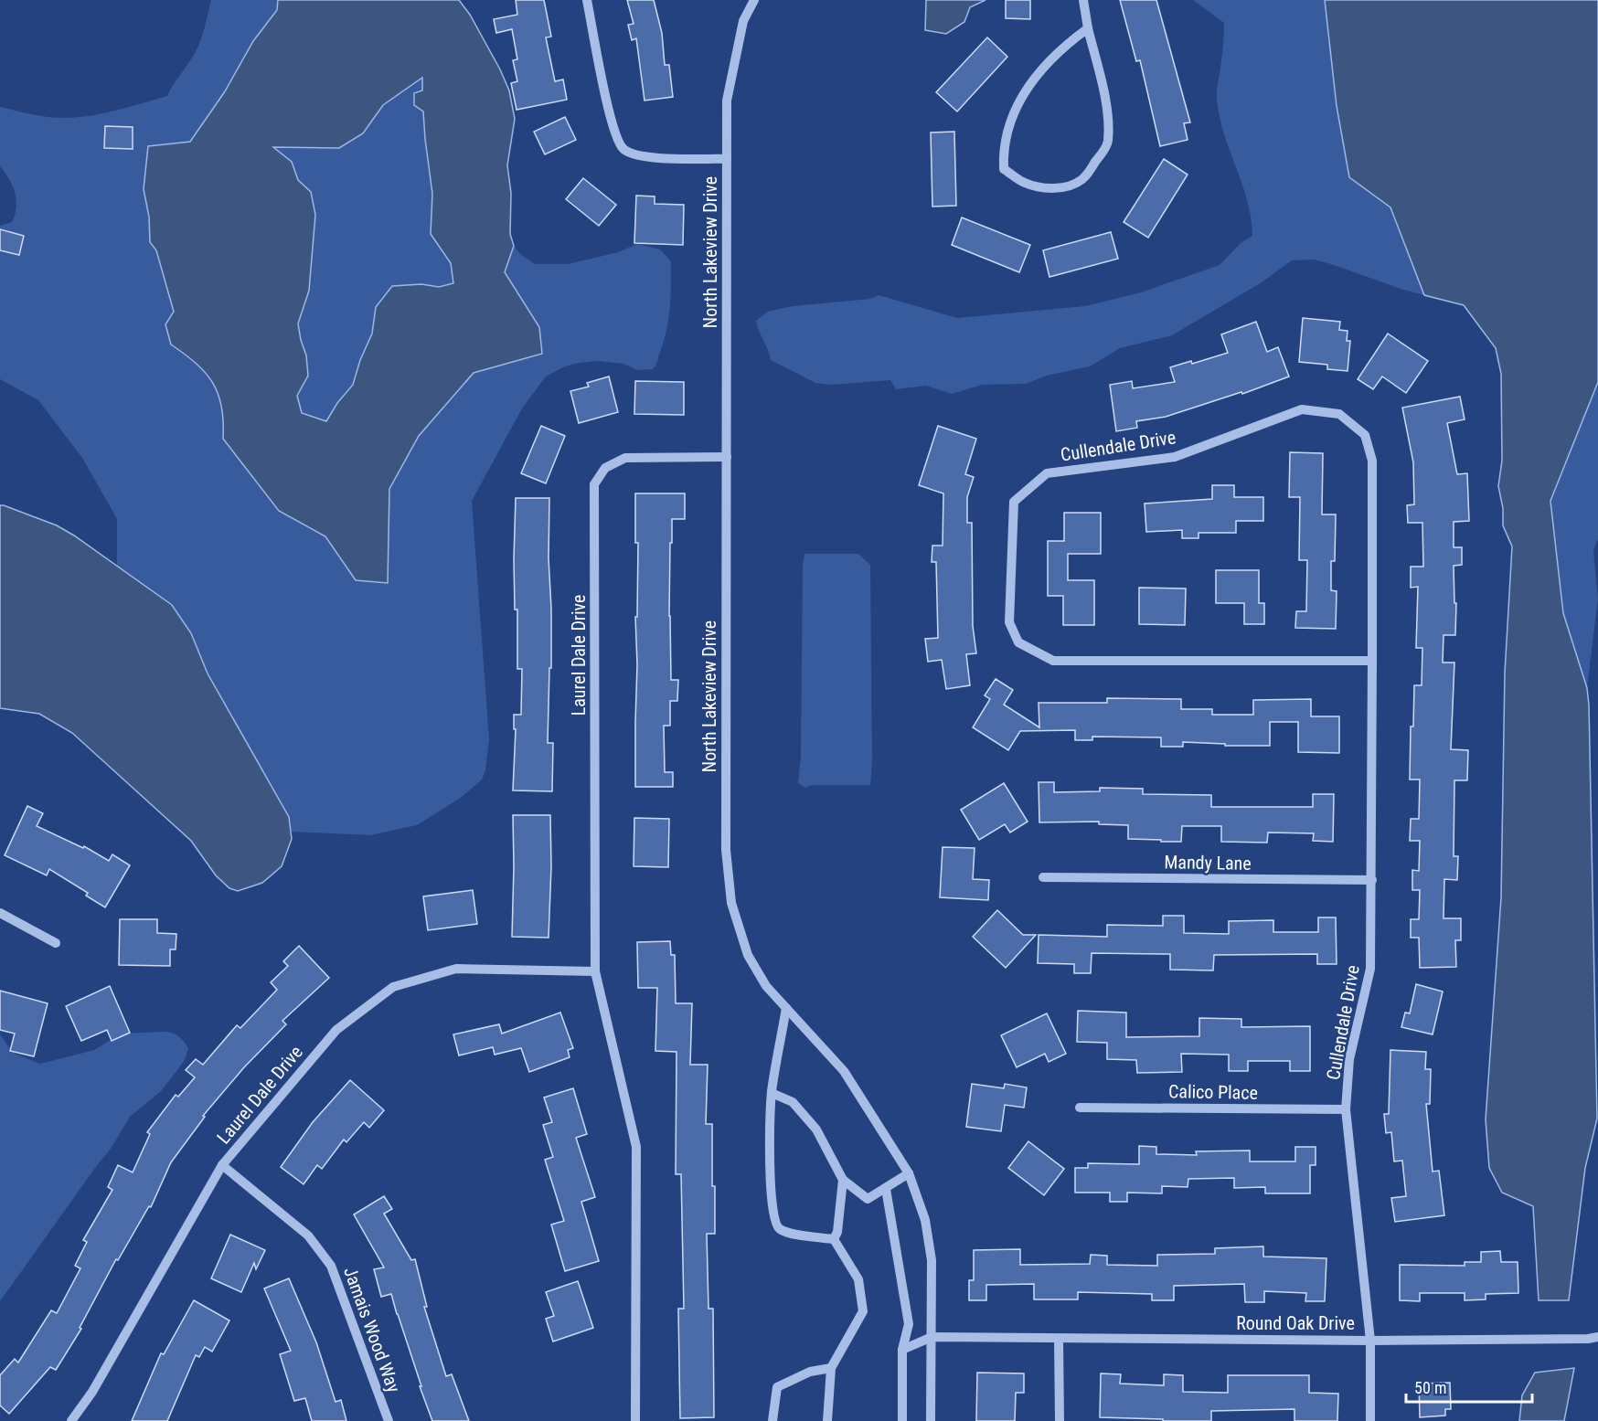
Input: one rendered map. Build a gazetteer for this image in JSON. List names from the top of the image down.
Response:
{
  "streets": {
    "street": [
      "North Lakeview Drive",
      "Cullendale Drive",
      "Laurel Dale Drive",
      "Mandy Lane",
      "Calico Place",
      "Round Oak Drive",
      "Jamais Wood Way"
    ]
  },
  "crossings": [
    ["North Lakeview Drive", "Laurel Dale Drive"],
    ["North Lakeview Drive", "Round Oak Drive"],
    ["Cullendale Drive", "Mandy Lane"],
    ["Cullendale Drive", "Calico Place"],
    ["Cullendale Drive", "Round Oak Drive"],
    ["Laurel Dale Drive", "Jamais Wood Way"]
  ],
  "scale_bar": "50 m"
}
